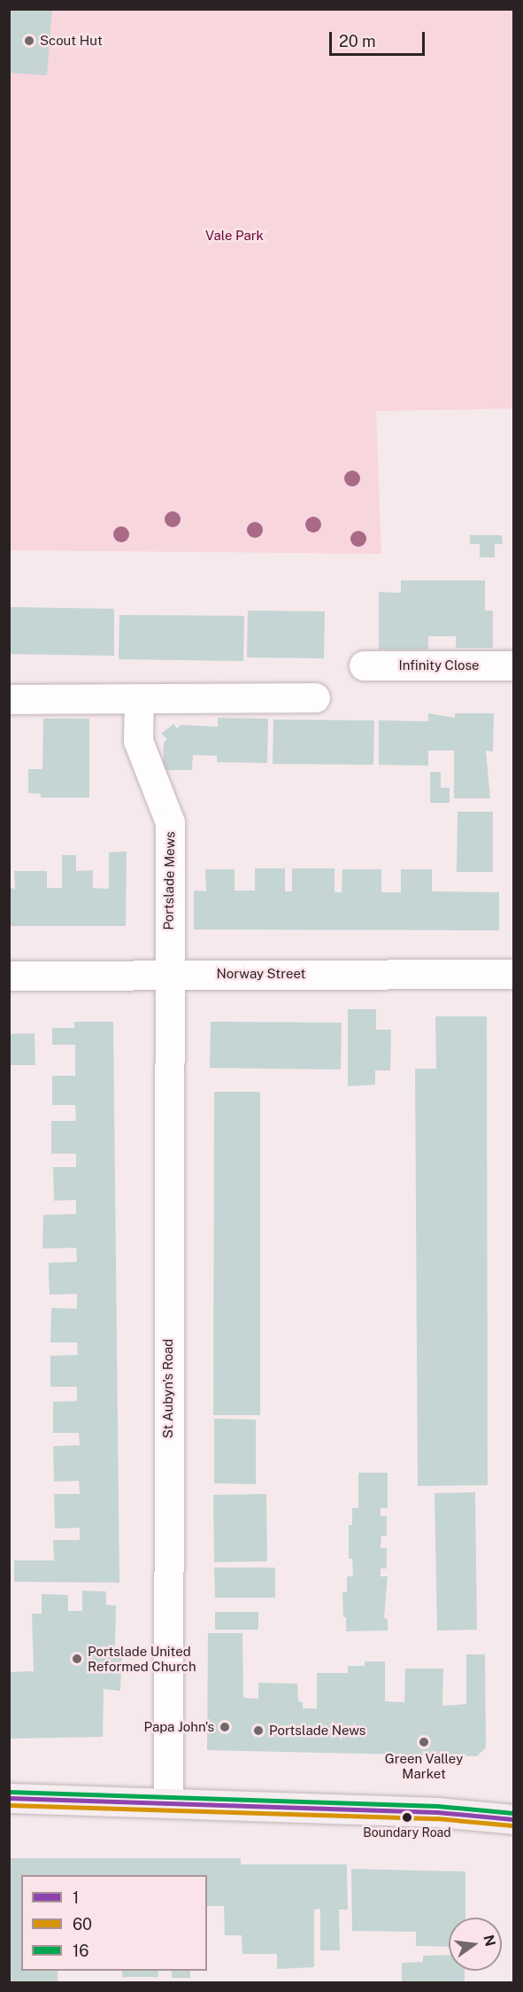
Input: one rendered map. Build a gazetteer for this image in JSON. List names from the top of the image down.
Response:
{
  "streets": {
    "street": [
      "Infinity Close",
      "Portslade Mews",
      "Norway Street",
      "St Aubyn's Road"
    ]
  },
  "crossings": [
    ["Portslade Mews", "Norway Street"],
    ["Portslade Mews", "St Aubyn's Road"],
    ["Norway Street", "St Aubyn's Road"]
  ],
  "parks": ["Vale Park"],
  "places": [
    "Scout Hut",
    "Portslade United Reformed Church",
    "Papa John's",
    "Portslade News",
    "Green Valley Market",
    "Boundary Road"
  ],
  "lines": ["transit line 16", "transit line 1", "transit line 60"],
  "legend": ["1", "60", "16"],
  "scale_bar": "20 m",
  "north": "right"
}
